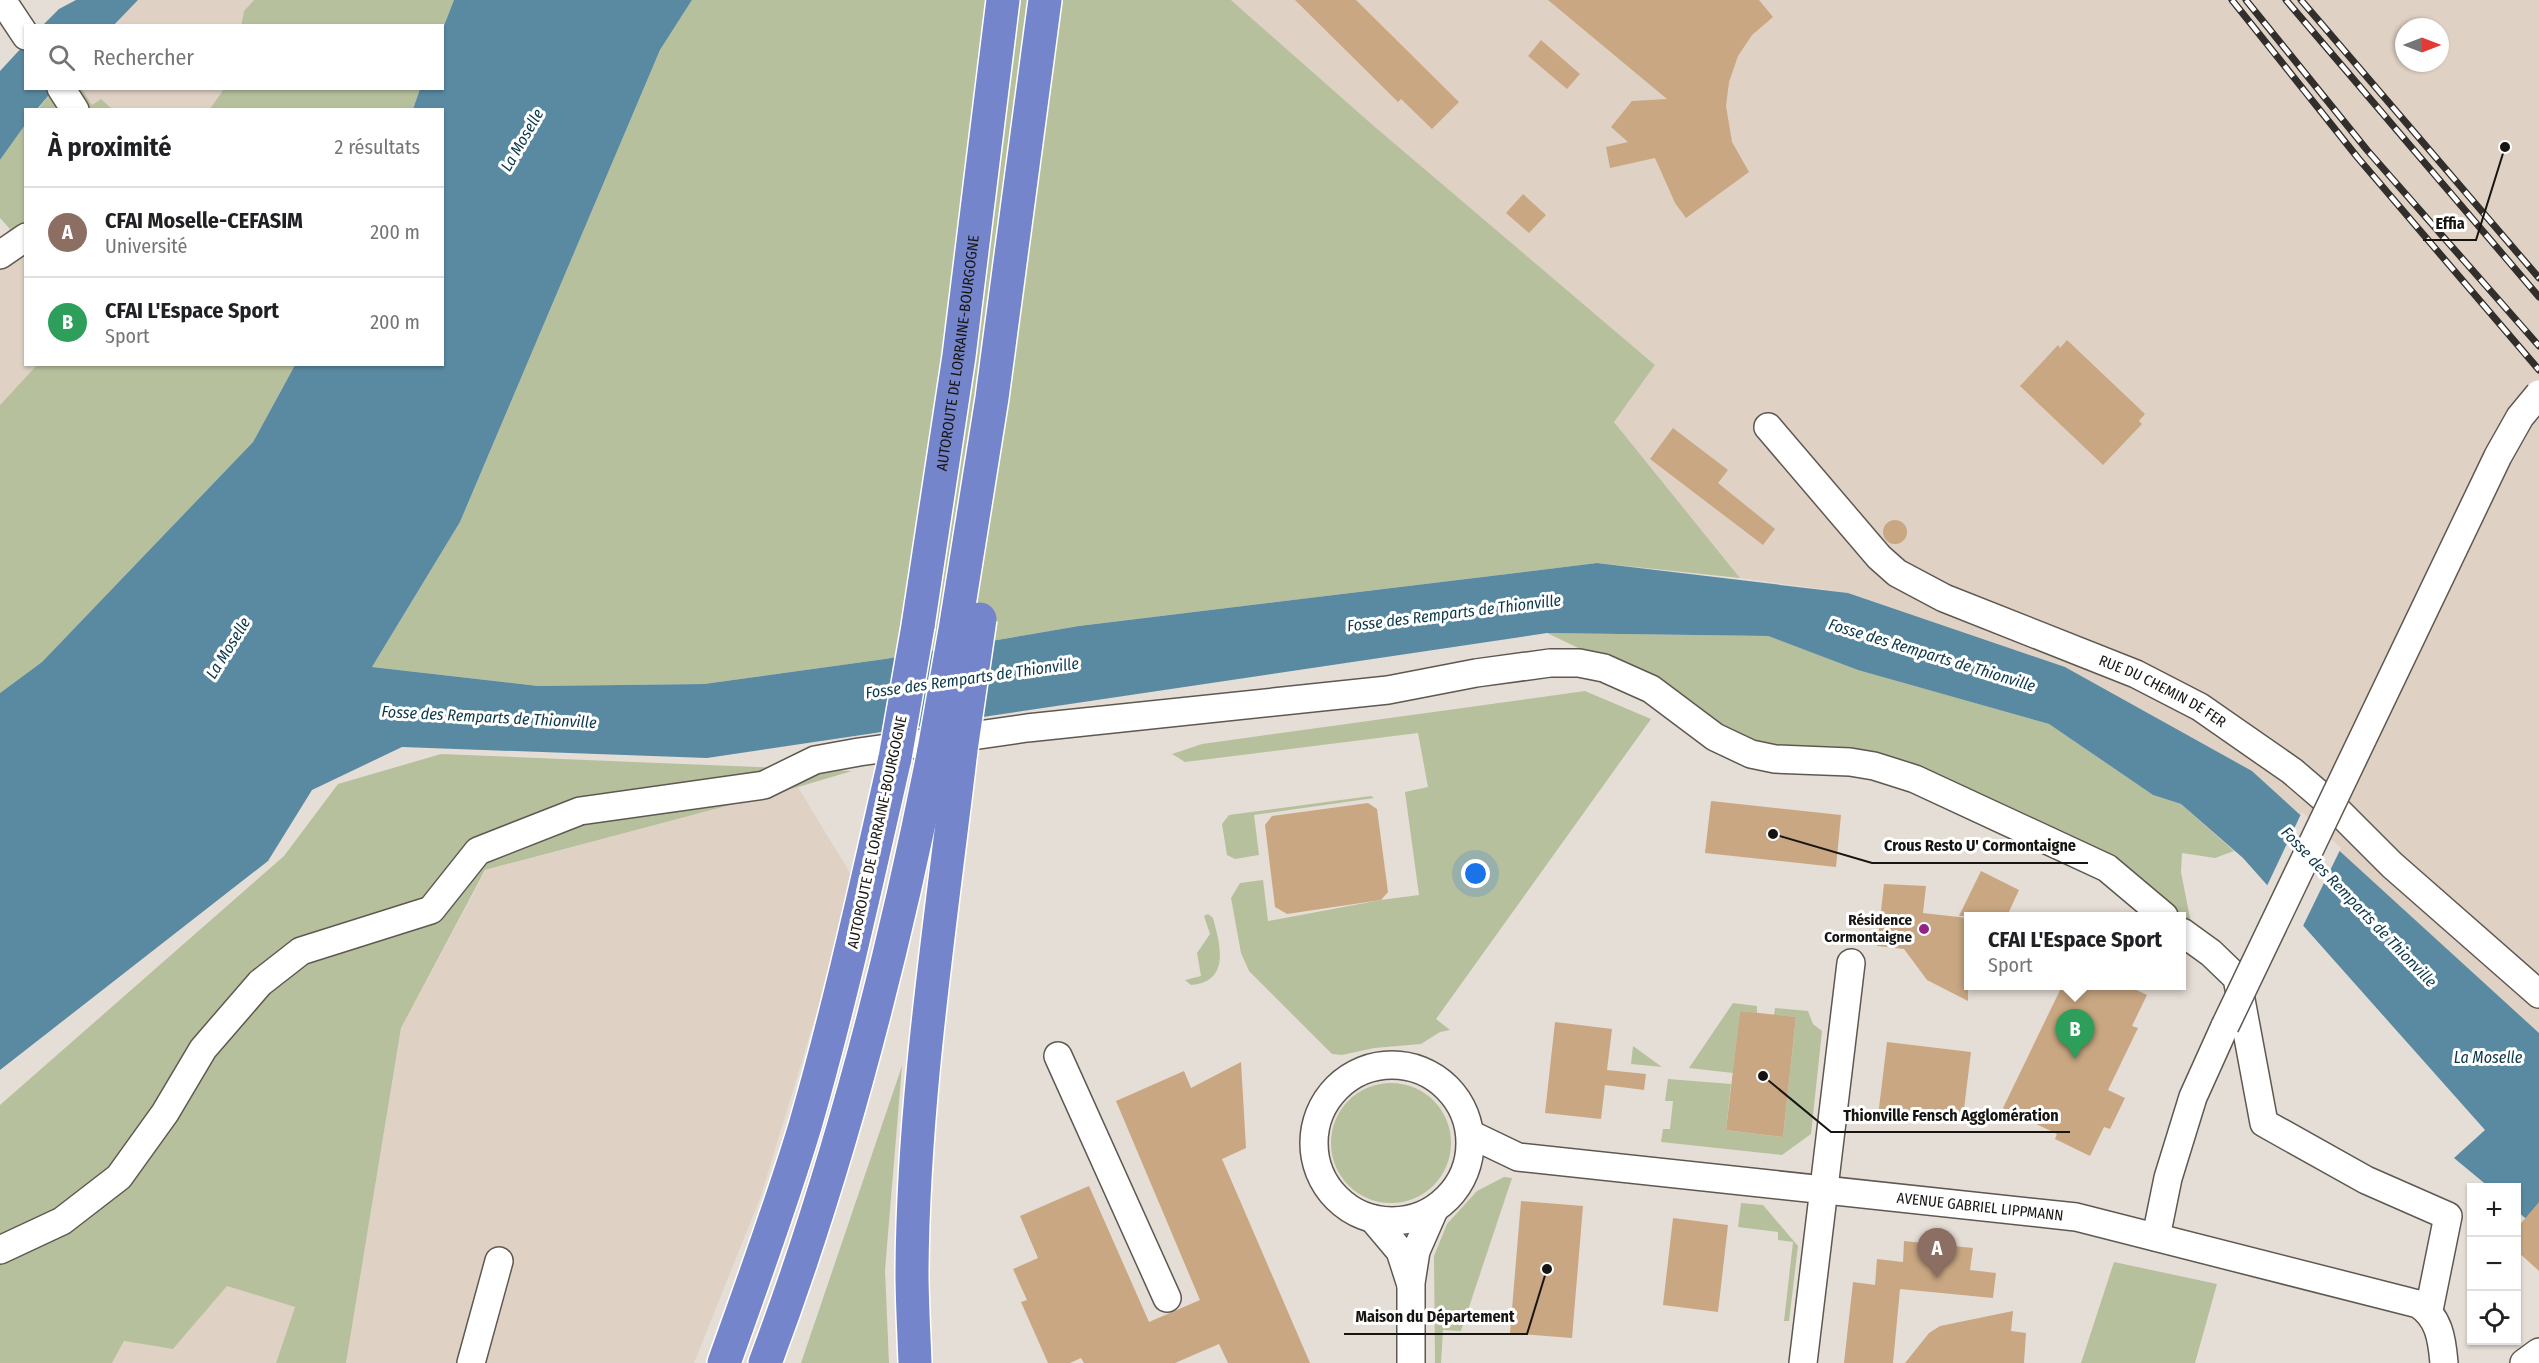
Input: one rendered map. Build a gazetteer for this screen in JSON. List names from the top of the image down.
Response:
{
  "streets": {
    "highway": ["AUTOROUTE DE LORRAINE-BOURGOGNE"],
    "street": ["RUE DU CHEMIN DE FER", "AVENUE GABRIEL LIPPMANN"]
  },
  "water": ["La Moselle", "Fosse des Remparts de Thionville"],
  "places": [
    "Effia",
    "Crous Resto U' Cormontaigne",
    "Résidence Cormontaigne",
    "Thionville Fensch Agglomération",
    "Maison du Département"
  ],
  "north": "right",
  "page": {
    "search": "Rechercher",
    "heading": ["À proximité", "2 résultats"],
    "list": [
      {
        "mark": "A",
        "name": "CFAI Moselle-CEFASIM",
        "note": "Université",
        "value": "200 m"
      },
      {
        "mark": "B",
        "name": "CFAI L'Espace Sport",
        "note": "Sport",
        "value": "200 m"
      }
    ],
    "popup": ["CFAI L'Espace Sport", "Sport"],
    "pins": ["B", "A"],
    "map_buttons": ["+", "−"]
  }
}
